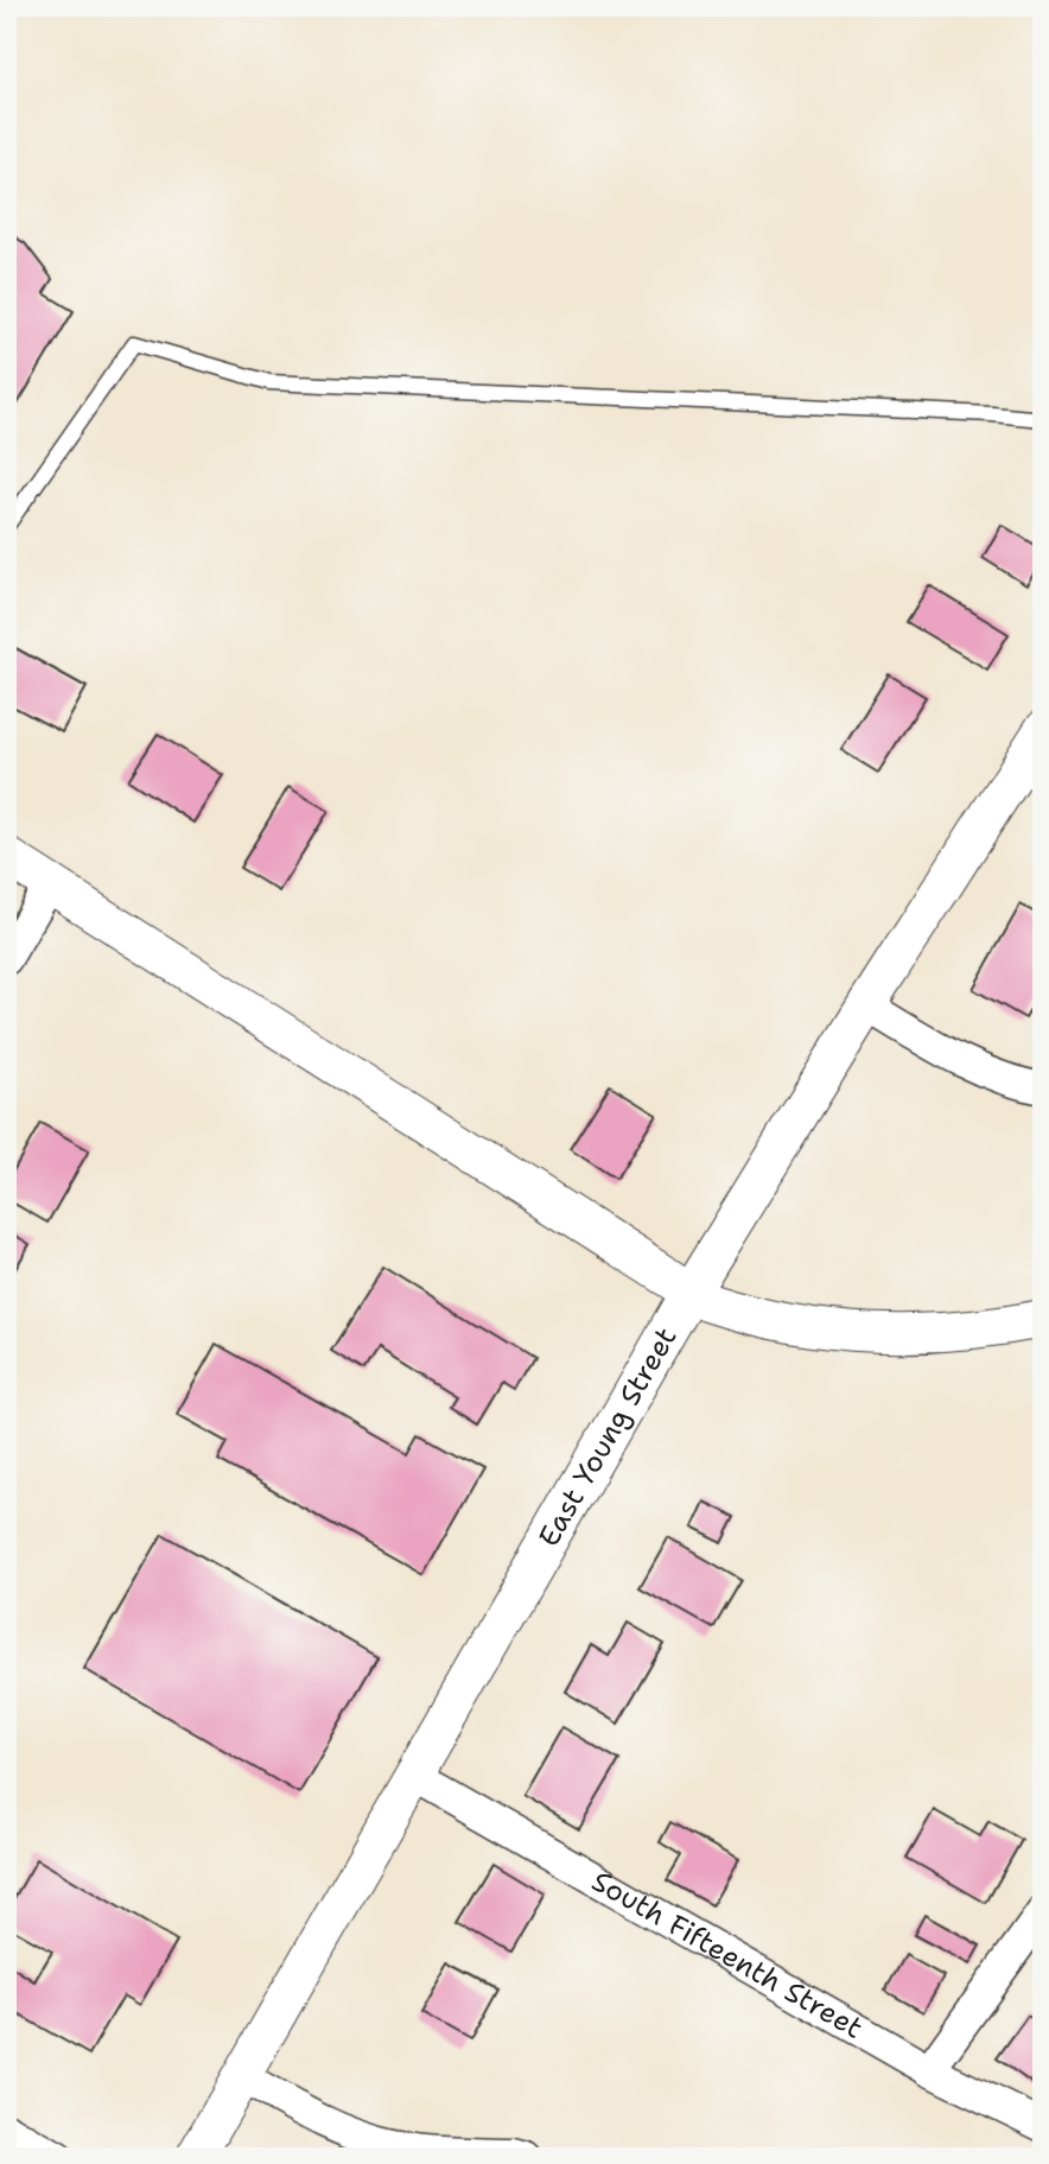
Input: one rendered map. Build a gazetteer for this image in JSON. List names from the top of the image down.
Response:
{
  "streets": {
    "street": ["East Young Street", "South Fifteenth Street"]
  },
  "crossings": [
    ["East Young Street", "South Fifteenth Street"]
  ]
}
